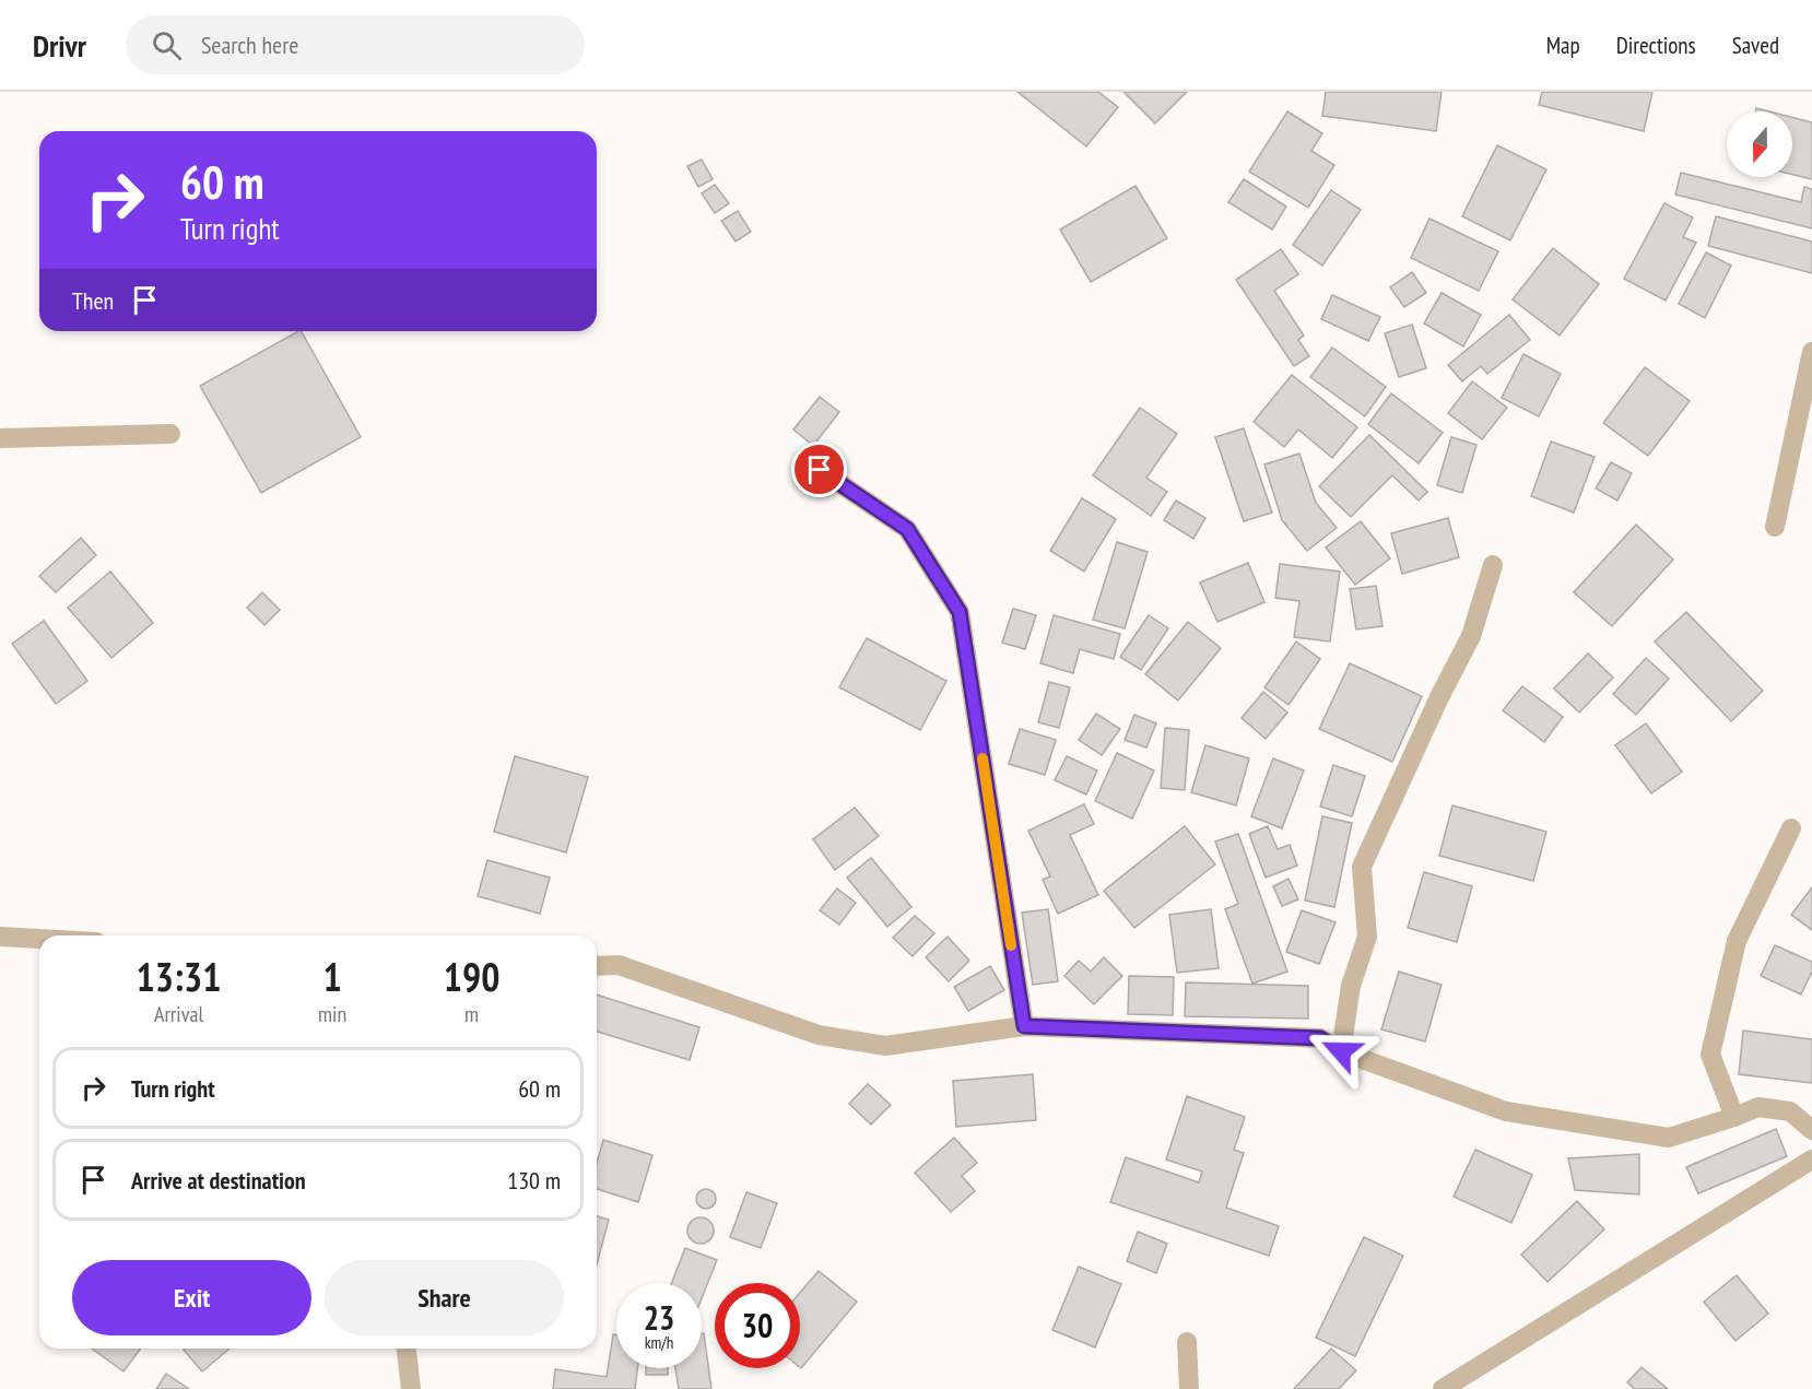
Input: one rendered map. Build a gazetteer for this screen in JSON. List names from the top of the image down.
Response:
{
  "north": "bottom",
  "page": {
    "header": "Drivr",
    "search": "Search here",
    "nav": ["Map", "Directions", "Saved"],
    "turn": ["60 m", "Turn right"],
    "then": "Then",
    "eta": [
      "13:31",
      "Arrival",
      "1",
      "min",
      "190",
      "m"
    ],
    "list": [
      {
        "name": "Turn right",
        "value": "60 m"
      },
      {
        "name": "Arrive at destination",
        "value": "130 m"
      }
    ],
    "buttons": ["Exit", "Share"],
    "speed": "23 km/h",
    "limit": "30"
  }
}
